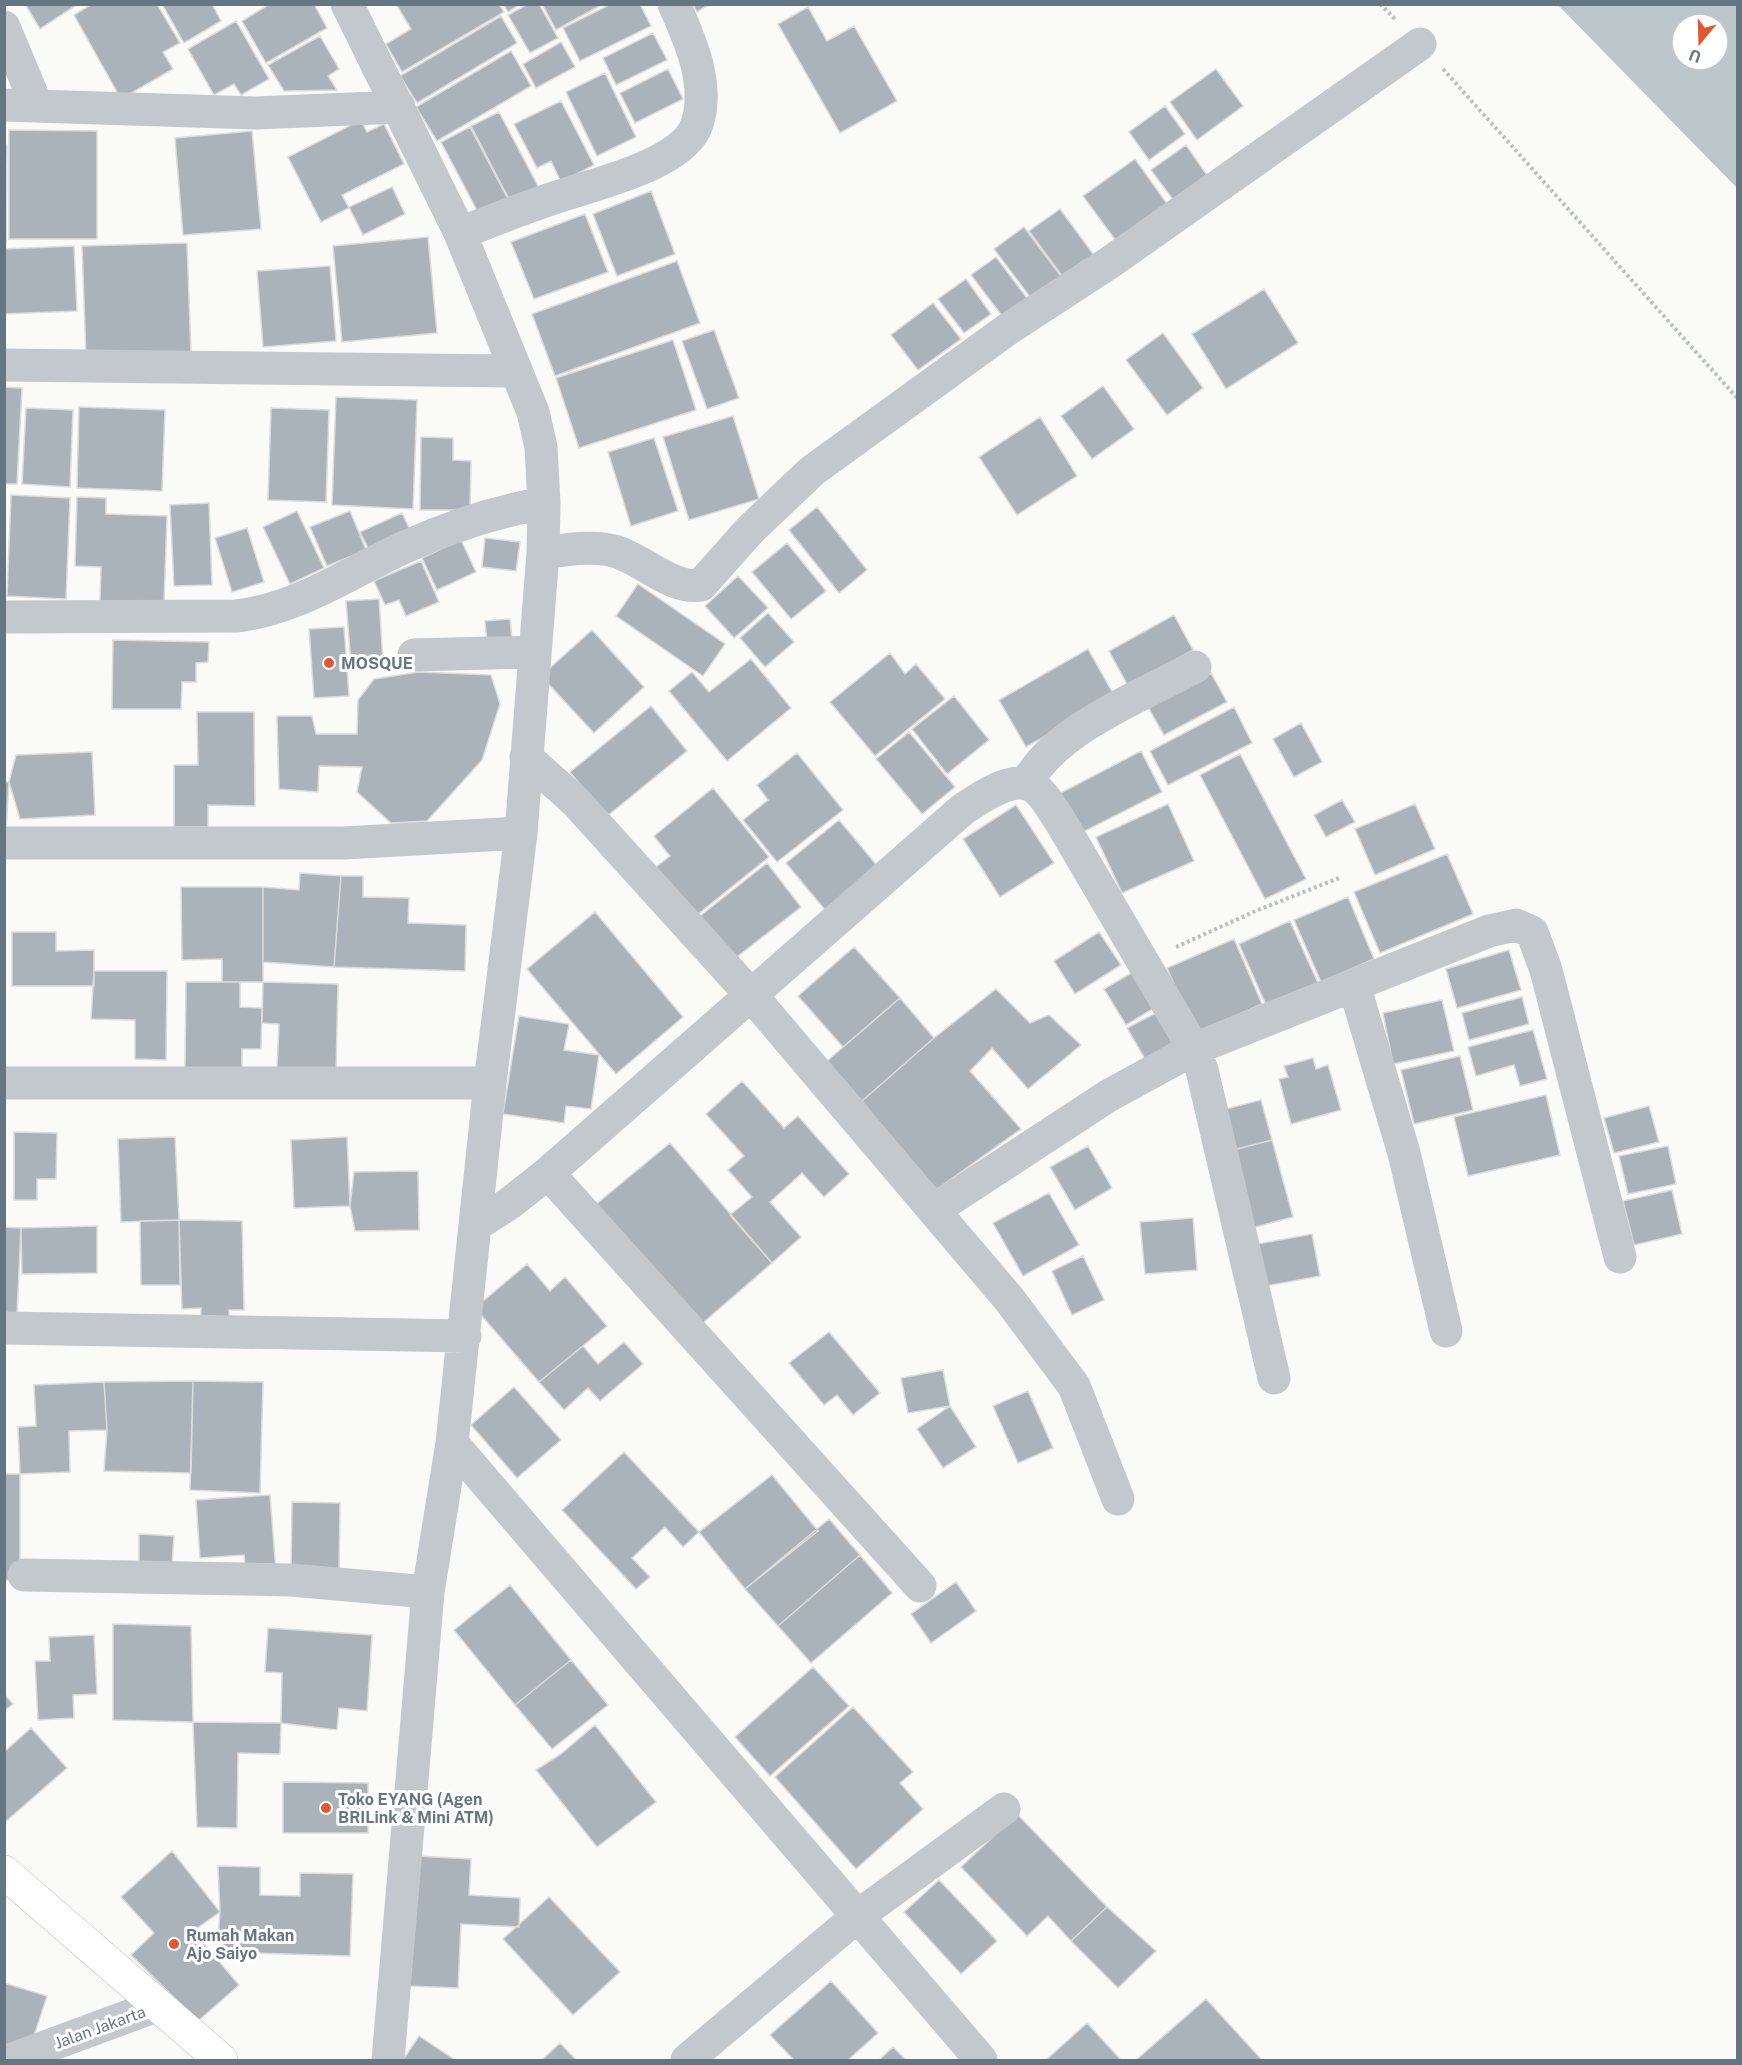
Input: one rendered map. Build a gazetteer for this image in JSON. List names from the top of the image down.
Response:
{
  "streets": {
    "street": ["Jalan Jakarta"]
  },
  "places": ["MOSQUE", "Toko EYANG (Agen BRILink & Mini ATM)", "Rumah Makan Ajo Saiyo"],
  "north": "bottom"
}
